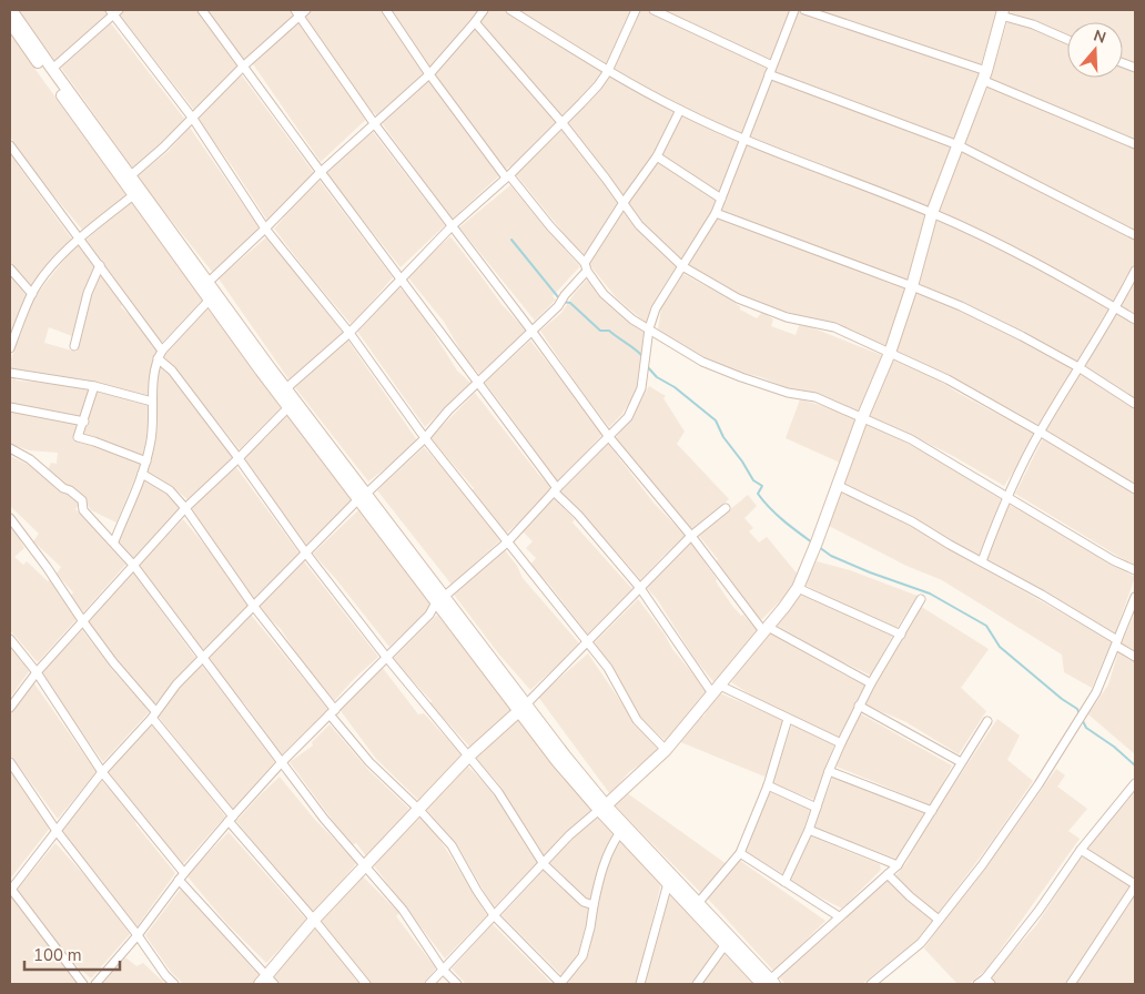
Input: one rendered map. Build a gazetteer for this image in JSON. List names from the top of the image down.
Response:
{
  "scale_bar": "100 m",
  "north": "top"
}
